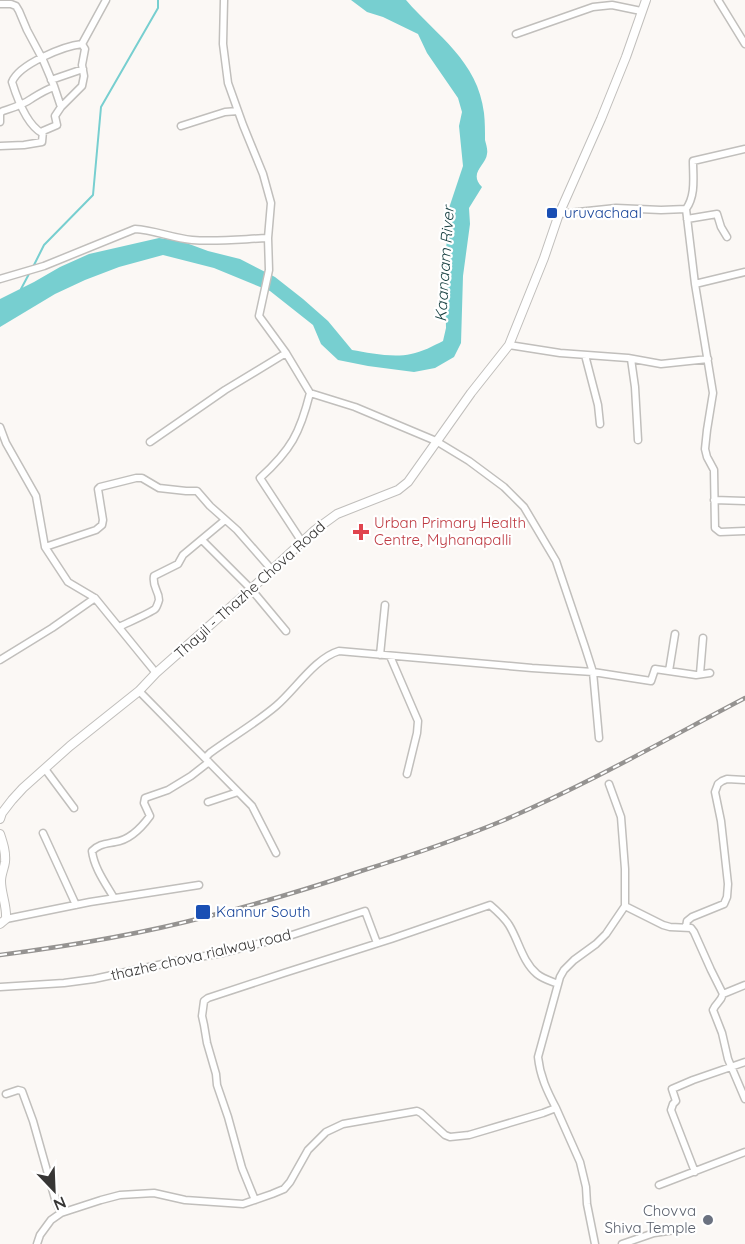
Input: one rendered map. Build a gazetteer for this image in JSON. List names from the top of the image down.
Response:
{
  "streets": {
    "street": ["Thayil - Thazhe Chova Road", "thazhe chova rialway road"]
  },
  "water": ["Kaanaam River"],
  "places": {
    "transit": ["uruvachaal", "Kannur South"],
    "health": ["Urban Primary Health Centre, Myhanapalli"],
    "other": ["Chovva Shiva Temple"]
  },
  "north": "bottom right"
}
